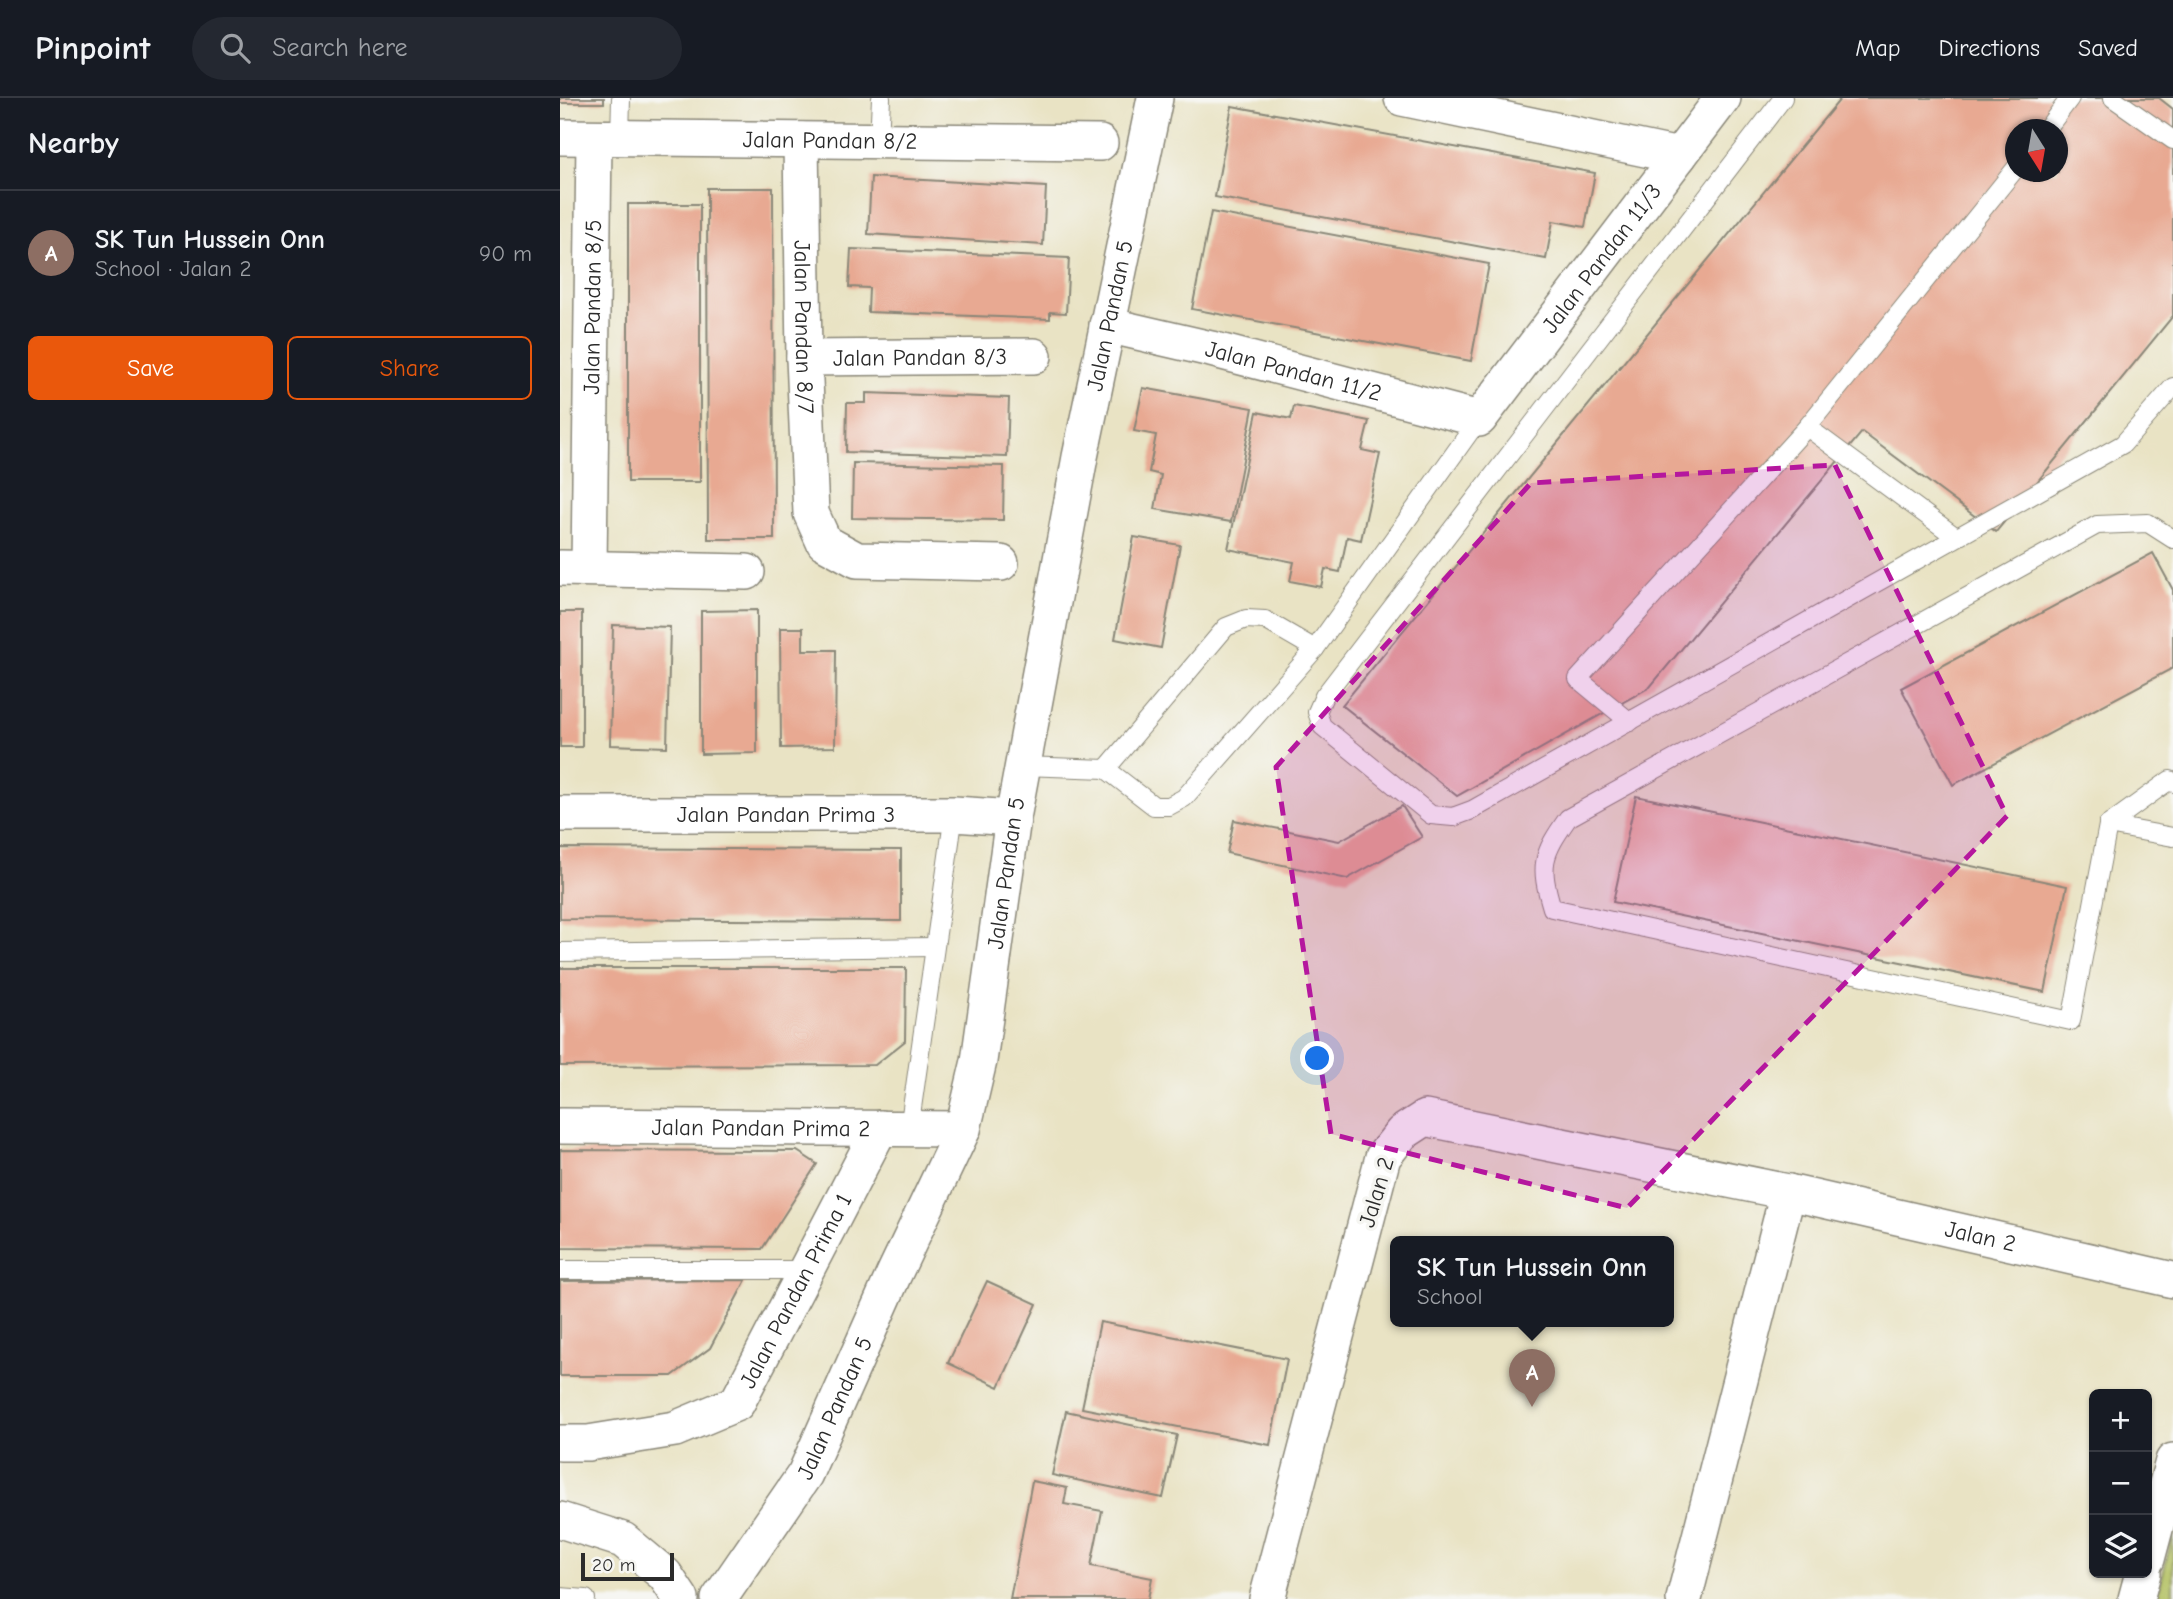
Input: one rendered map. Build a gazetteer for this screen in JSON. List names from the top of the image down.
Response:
{
  "streets": {
    "street": [
      "Jalan Pandan 8/2",
      "Jalan Pandan 11/3",
      "Jalan Pandan 8/5",
      "Jalan Pandan 5",
      "Jalan Pandan 8/7",
      "Jalan Pandan 8/3",
      "Jalan Pandan 11/2",
      "Jalan Pandan Prima 3",
      "Jalan Pandan Prima 2",
      "Jalan 2",
      "Jalan Pandan Prima 1"
    ]
  },
  "crossings": [
    ["Jalan Pandan 8/2", "Jalan Pandan 8/5"],
    ["Jalan Pandan 8/2", "Jalan Pandan 8/7"],
    ["Jalan Pandan 11/3", "Jalan Pandan 11/2"],
    ["Jalan Pandan 5", "Jalan Pandan 11/2"],
    ["Jalan Pandan 5", "Jalan Pandan Prima 3"],
    ["Jalan Pandan 5", "Jalan Pandan Prima 2"],
    ["Jalan Pandan 8/7", "Jalan Pandan 8/3"],
    ["Jalan Pandan Prima 2", "Jalan Pandan Prima 1"]
  ],
  "scale_bar": "20 m",
  "north": "bottom",
  "page": {
    "header": "Pinpoint",
    "search": "Search here",
    "nav": ["Map", "Directions", "Saved"],
    "heading": "Nearby",
    "list": [
      {
        "mark": "A",
        "name": "SK Tun Hussein Onn",
        "note": "School · Jalan 2",
        "value": "90 m"
      }
    ],
    "buttons": ["Save", "Share"],
    "popup": ["SK Tun Hussein Onn", "School"],
    "pins": "A",
    "map_buttons": ["+", "−"],
    "scale": "20 m"
  }
}
